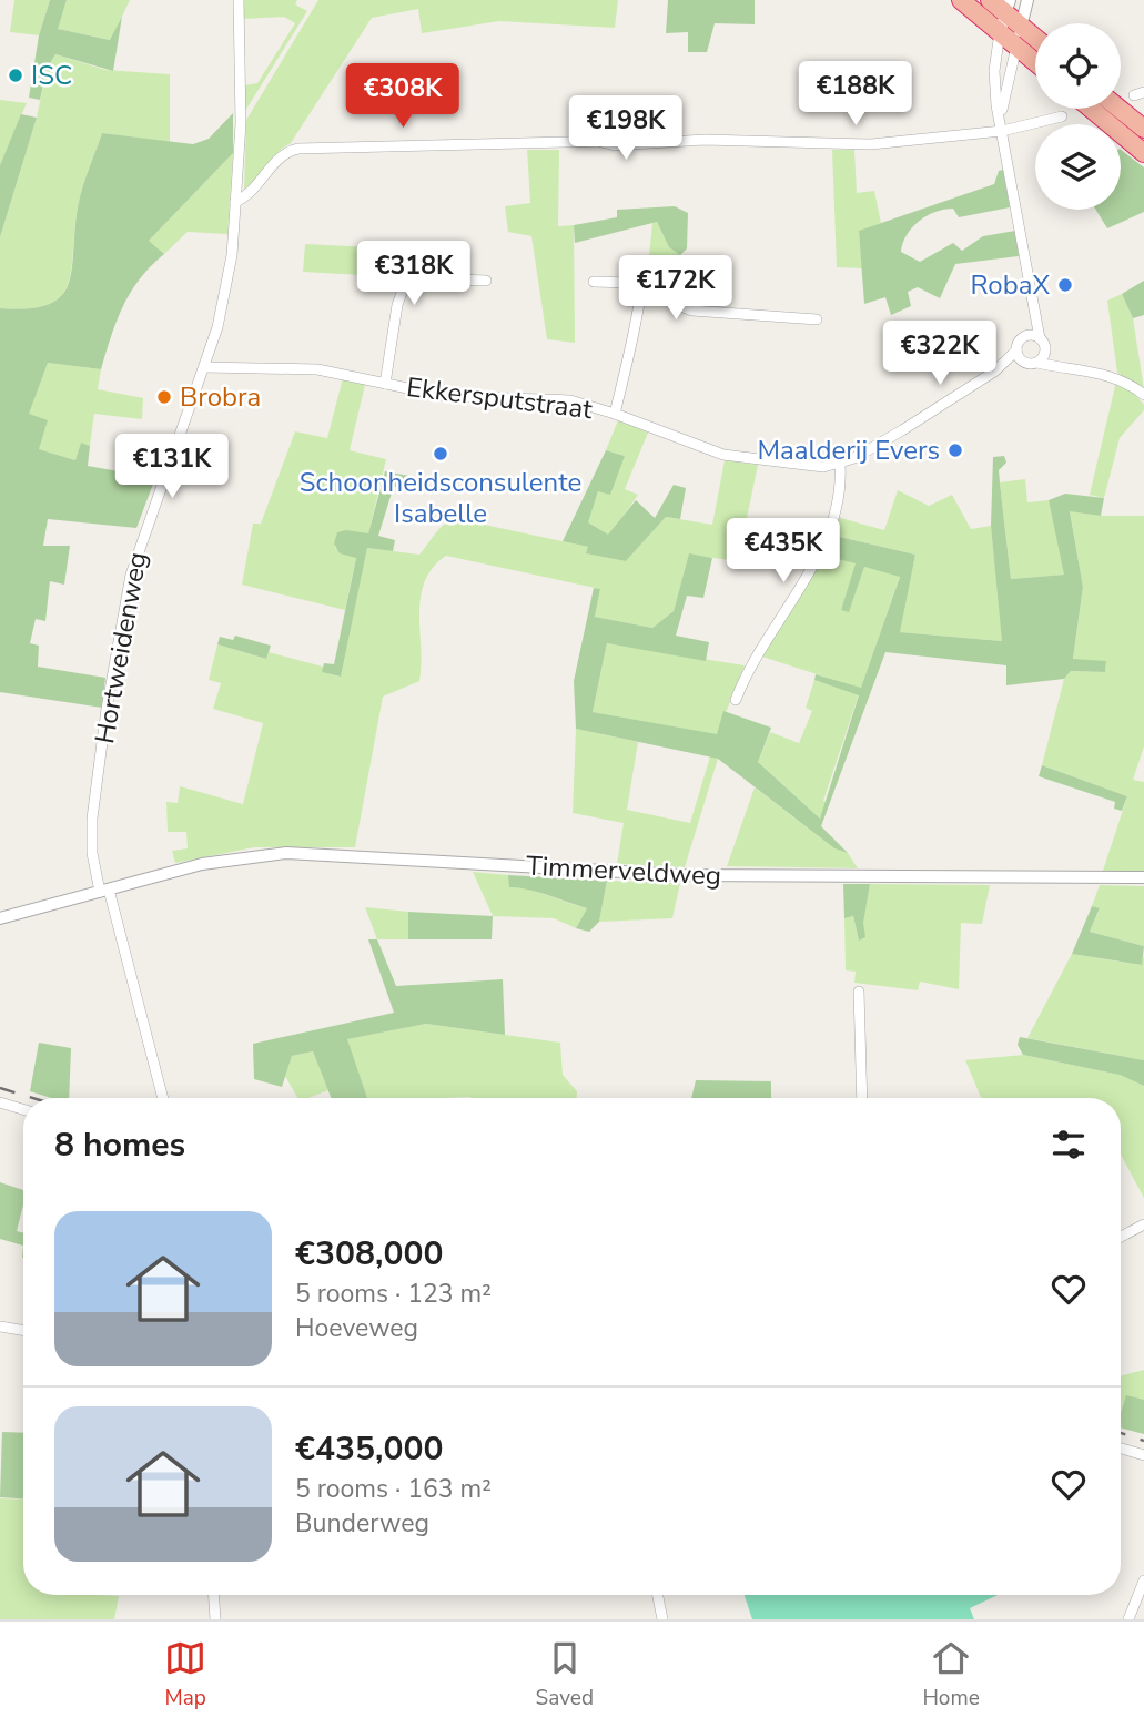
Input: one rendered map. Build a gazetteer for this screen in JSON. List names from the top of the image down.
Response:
{
  "streets": {
    "street": ["Ekkersputstraat", "Hortweidenweg", "Timmerveldweg"]
  },
  "crossings": [
    ["Ekkersputstraat", "Hortweidenweg"],
    ["Hortweidenweg", "Timmerveldweg"]
  ],
  "places": [
    "ISC",
    "RobaX",
    "Brobra",
    "Maalderij Evers",
    "Schoonheidsconsulente Isabelle"
  ],
  "page": {
    "price": [
      "€188K",
      "€308K",
      "€198K",
      "€318K",
      "€172K",
      "€322K",
      "€131K",
      "€435K"
    ],
    "heading": "8 homes",
    "list": [
      {
        "name": "€308,000",
        "note": "5 rooms · 123 m² · Hoeveweg"
      },
      {
        "name": "€435,000",
        "note": "5 rooms · 163 m² · Bunderweg"
      }
    ],
    "tabs": ["Map", "Saved", "Home"]
  }
}
